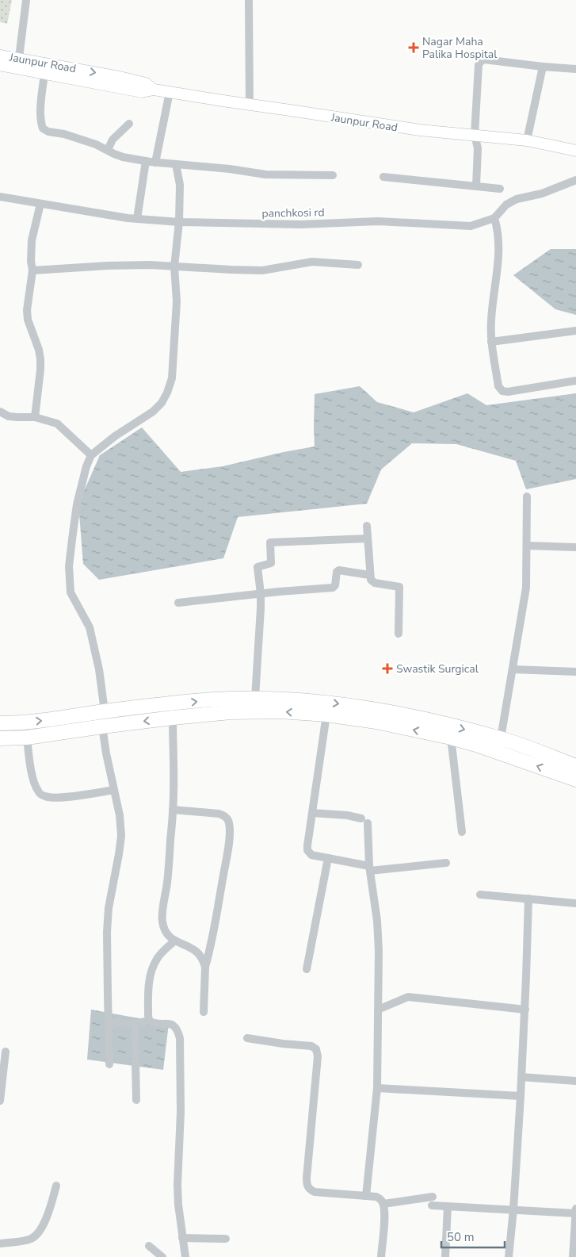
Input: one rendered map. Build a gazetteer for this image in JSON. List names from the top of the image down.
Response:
{
  "streets": {
    "street": ["Jaunpur Road", "panchkosi rd"]
  },
  "places": {
    "health": ["Nagar Maha Palika Hospital", "Swastik Surgical"]
  },
  "scale_bar": "50 m"
}
